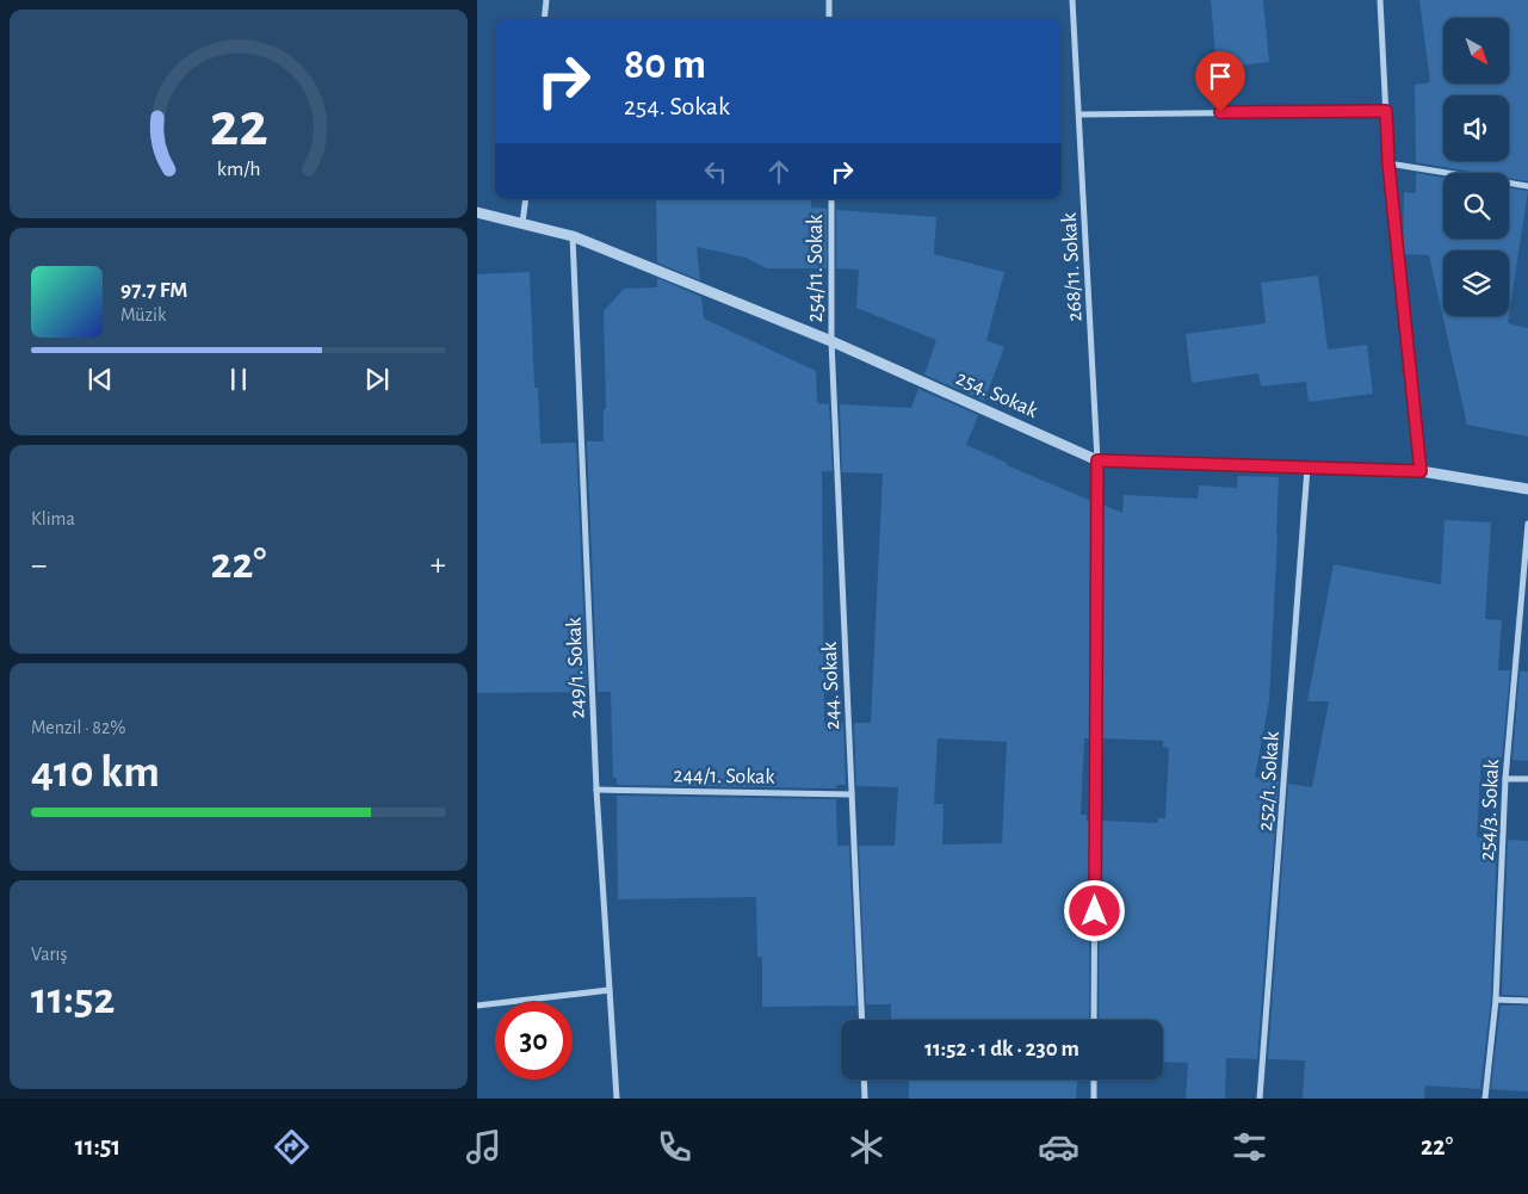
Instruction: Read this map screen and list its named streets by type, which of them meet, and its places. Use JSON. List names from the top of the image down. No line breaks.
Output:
{"streets":{"street":["268/11. Sokak","254/11. Sokak","254. Sokak","249/1. Sokak","244. Sokak","244/1. Sokak","252/1. Sokak","254/3. Sokak"]},"crossings":[["268/11. Sokak","254. Sokak"],["254/11. Sokak","254. Sokak"],["254/11. Sokak","244. Sokak"],["254. Sokak","249/1. Sokak"],["254. Sokak","244. Sokak"],["254. Sokak","252/1. Sokak"],["249/1. Sokak","244/1. Sokak"],["244. Sokak","244/1. Sokak"]],"north":"bottom right","page":{"turn":["80 m","254. Sokak"],"song":["97.7 FM","Müzik"],"tile":["Klima",["Menzil · 82%","410 km"],["Varış","11:52"]],"heat":["−","22°","+"],"limit":"30","trip":"11:52 · 1 dk · 230 m","tabs":["11:51","22°"],"gauge":["22","km/h"]}}
